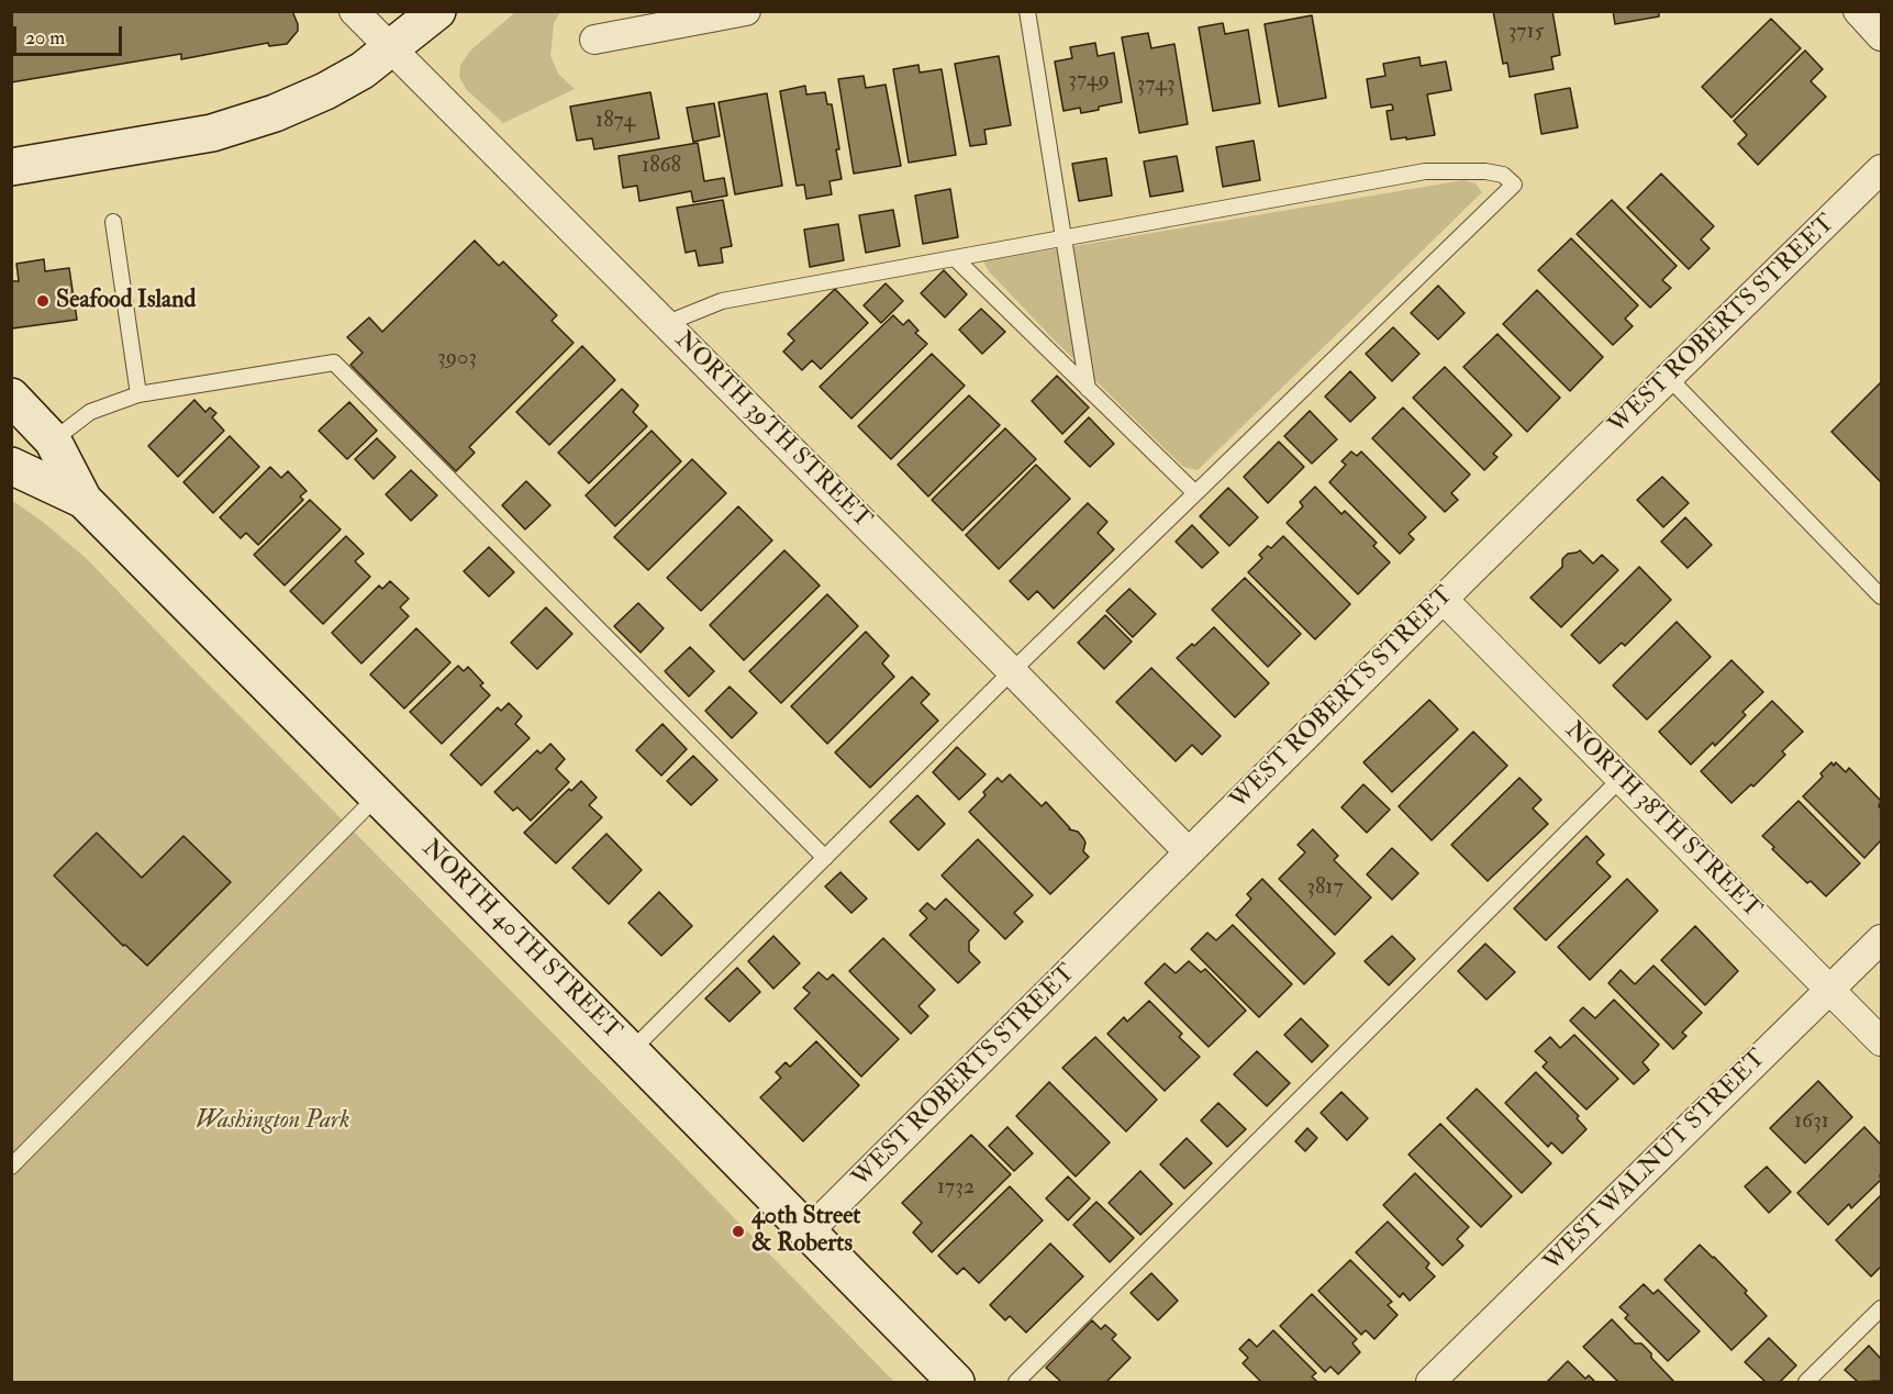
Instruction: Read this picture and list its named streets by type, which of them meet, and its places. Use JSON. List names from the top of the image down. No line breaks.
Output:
{"streets":{"street":["WEST ROBERTS STREET","NORTH 39TH STREET","NORTH 38TH STREET","NORTH 40TH STREET","WEST WALNUT STREET"]},"crossings":[["WEST ROBERTS STREET","NORTH 39TH STREET"],["WEST ROBERTS STREET","NORTH 38TH STREET"],["WEST ROBERTS STREET","NORTH 40TH STREET"],["NORTH 38TH STREET","WEST WALNUT STREET"]],"parks":["Washington Park"],"places":["Seafood Island","40th Street & Roberts"],"house_numbers":["3715","3749","3743","1874","1868","3903","3817","1631","1732"],"scale_bar":"20 m"}
